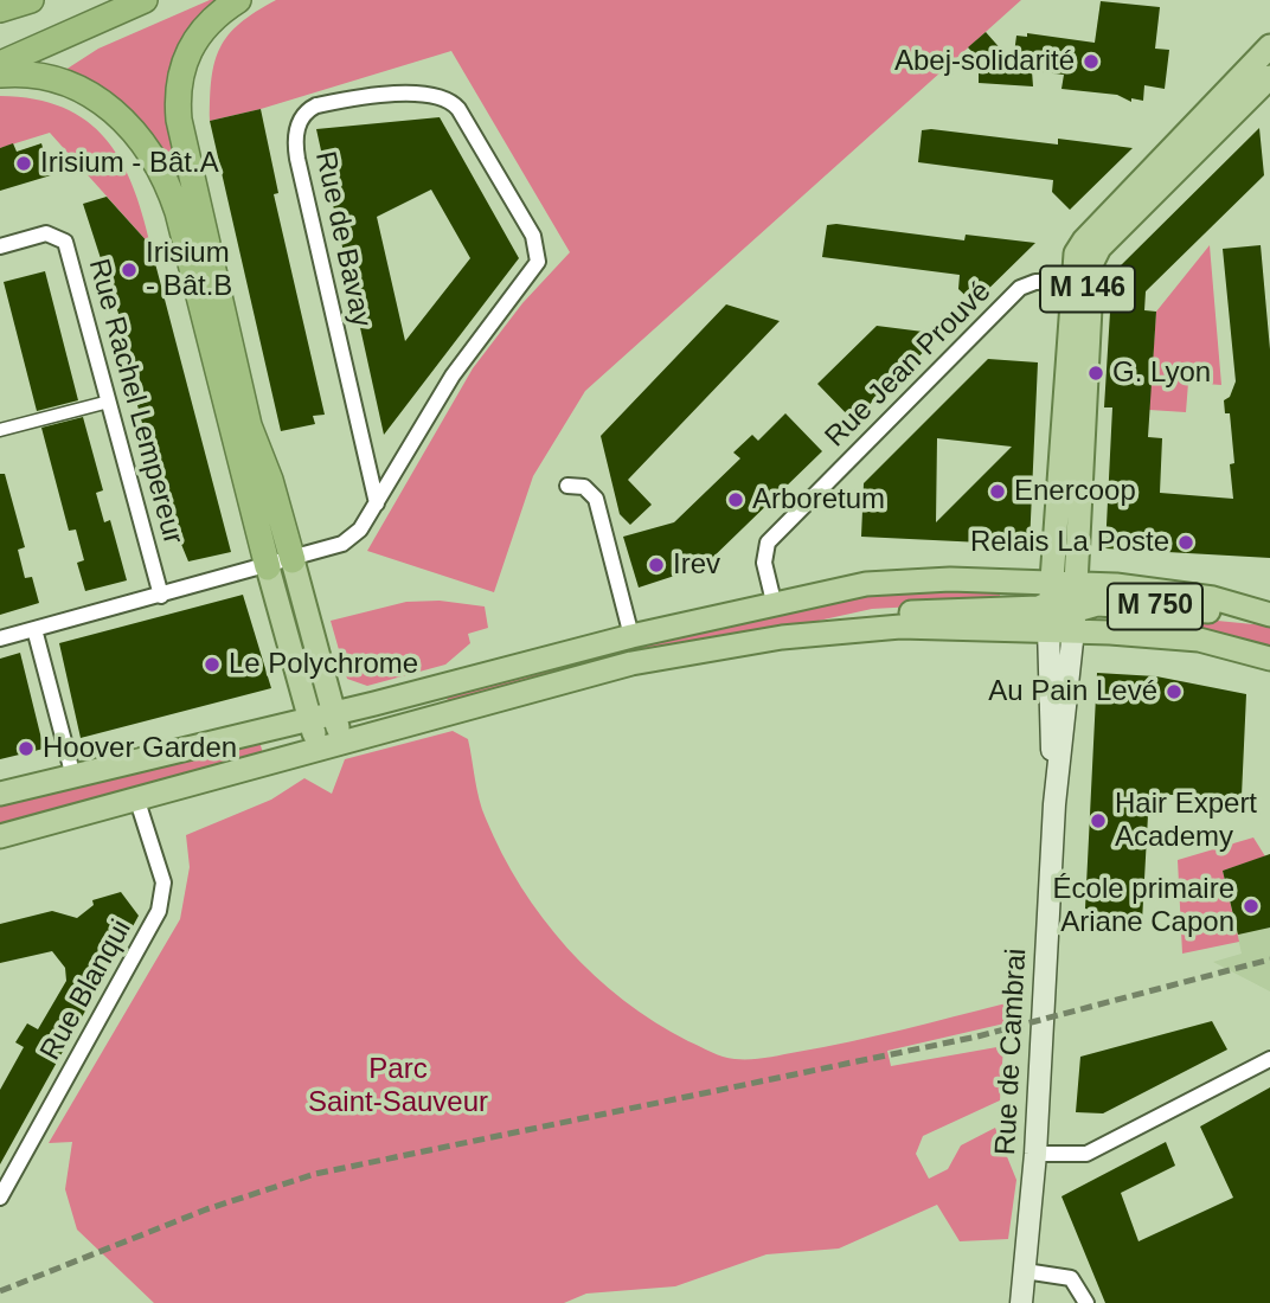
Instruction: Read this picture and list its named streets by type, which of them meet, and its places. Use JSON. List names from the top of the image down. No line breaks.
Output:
{"streets":{"main road":["M 146","M 750","Rue de Cambrai"],"street":["Rue de Bavay","Rue Jean Prouvé","Rue Rachel Lempereur","Rue Blanqui"]},"crossings":[["Rue de Bavay","Rue Rachel Lempereur"],["M 146","Rue Jean Prouvé"],["M 146","M 750"],["M 146","Rue de Cambrai"],["M 750","Rue de Cambrai"]],"parks":["Parc Saint-Sauveur"],"places":["Abej-solidarité","Irisium - Bât.A","Irisium - Bât.B","G. Lyon","Enercoop","Arboretum","Relais La Poste","Irev","Le Polychrome","Au Pain Levé","Hoover Garden","Hair Expert Academy","École primaire Ariane Capon"]}
